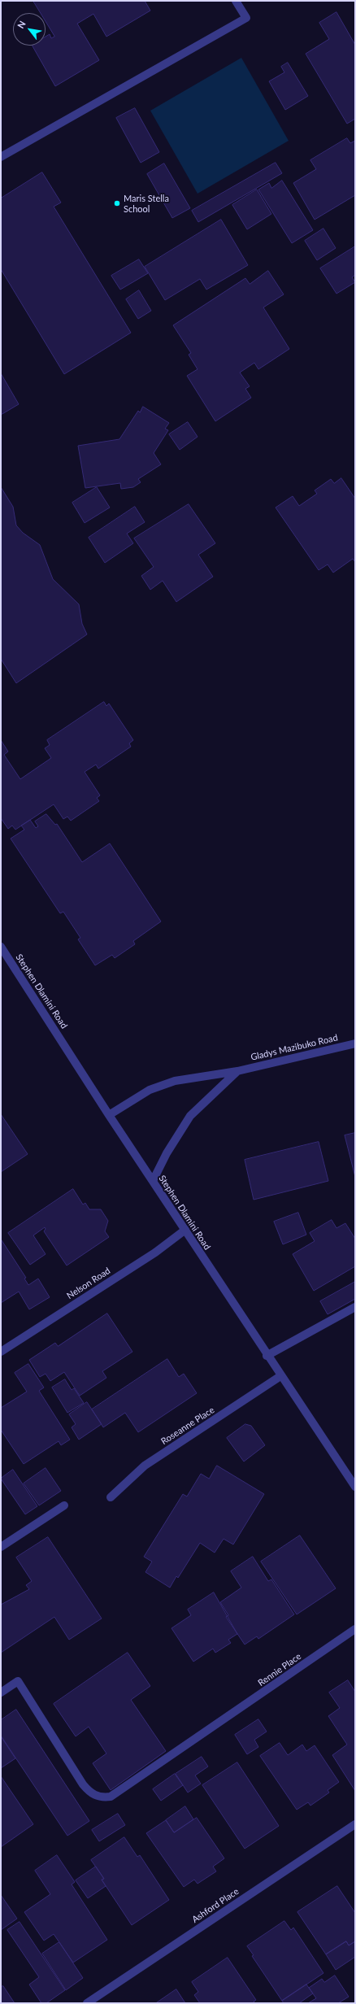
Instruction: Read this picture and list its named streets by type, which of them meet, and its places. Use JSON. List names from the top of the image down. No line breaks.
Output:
{"streets":{"street":["Stephen Dlamini Road","Gladys Mazibuko Road","Nelson Road","Roseanne Place","Rennie Place","Ashford Place"]},"crossings":[["Stephen Dlamini Road","Gladys Mazibuko Road"],["Stephen Dlamini Road","Nelson Road"],["Stephen Dlamini Road","Roseanne Place"]],"places":["Maris Stella School"],"north":"top left"}
